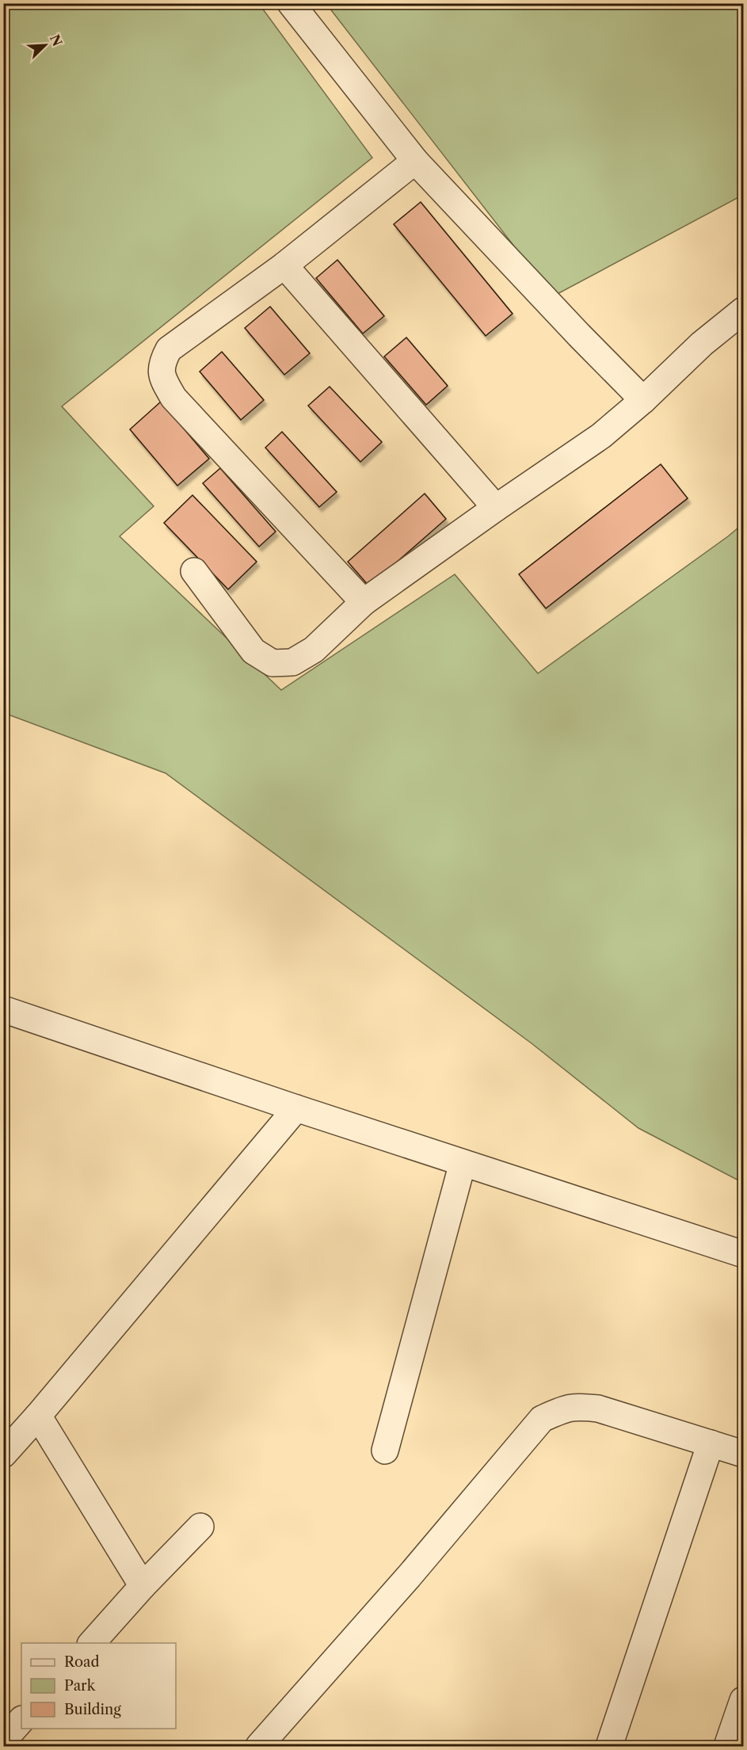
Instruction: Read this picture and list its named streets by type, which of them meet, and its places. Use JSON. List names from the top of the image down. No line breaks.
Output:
{"legend":["Road","Park","Building"],"north":"top right"}
